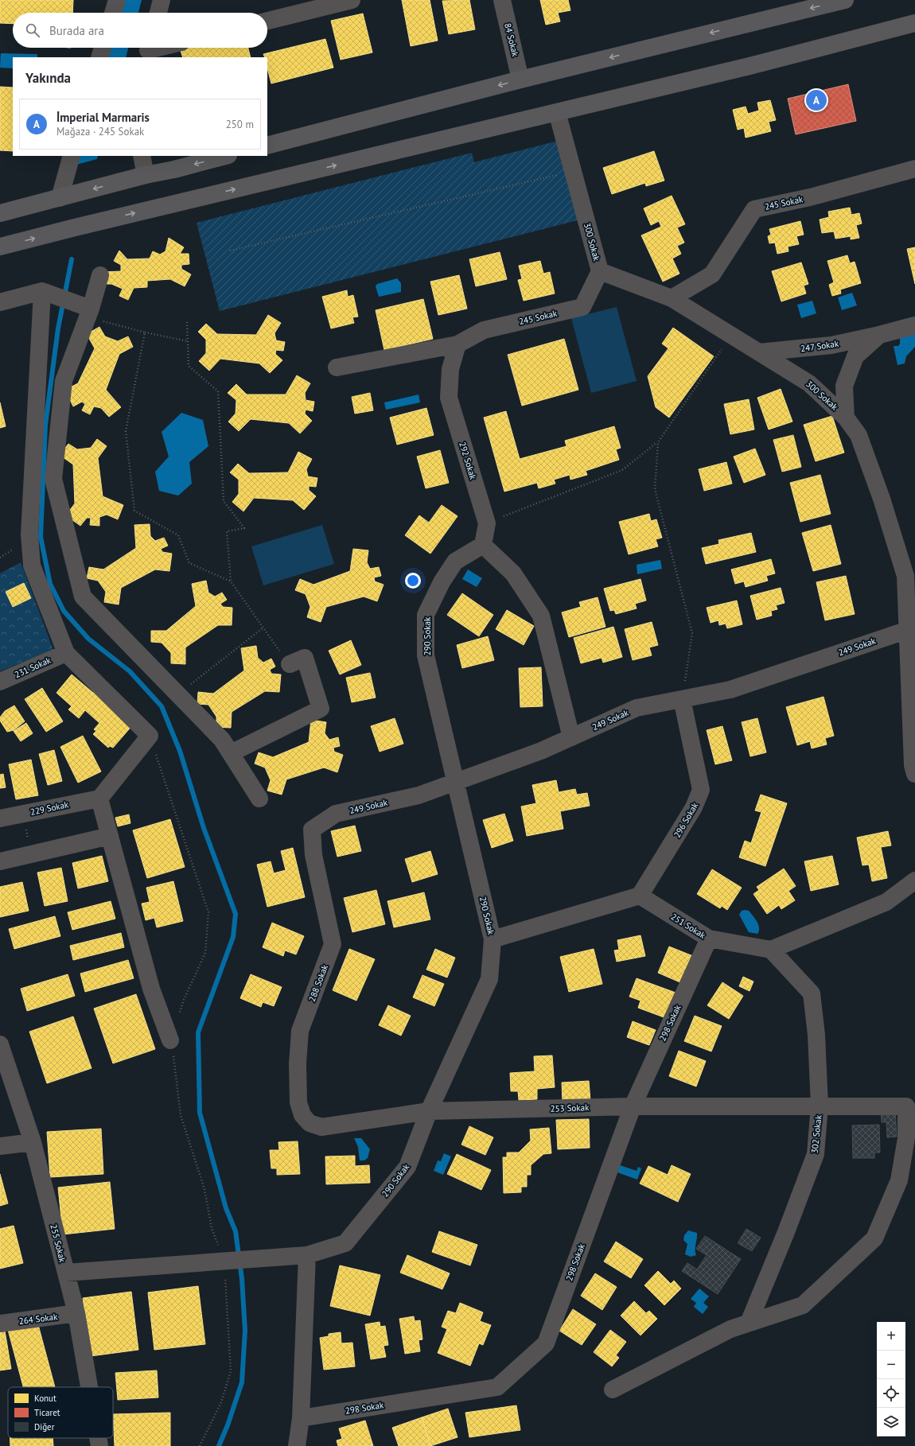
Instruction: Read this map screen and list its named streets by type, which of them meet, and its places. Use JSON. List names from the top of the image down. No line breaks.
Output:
{"streets":{"street":["84 Sokak","245 Sokak","300 Sokak","247 Sokak","292 Sokak","290 Sokak","249 Sokak","231 Sokak","229 Sokak","296 Sokak","251 Sokak","288 Sokak","298 Sokak","253 Sokak","302 Sokak","255 Sokak","264 Sokak"]},"crossings":[["245 Sokak","300 Sokak"],["245 Sokak","292 Sokak"],["300 Sokak","247 Sokak"],["300 Sokak","249 Sokak"],["292 Sokak","290 Sokak"],["290 Sokak","249 Sokak"],["290 Sokak","253 Sokak"],["290 Sokak","255 Sokak"],["249 Sokak","296 Sokak"],["249 Sokak","288 Sokak"],["296 Sokak","251 Sokak"],["251 Sokak","298 Sokak"],["251 Sokak","302 Sokak"],["288 Sokak","253 Sokak"],["298 Sokak","253 Sokak"],["253 Sokak","302 Sokak"],["255 Sokak","264 Sokak"]],"legend":["Konut","Ticaret","Diğer"],"page":{"search":"Burada ara","heading":"Yakında","pins":"A","list":[{"mark":"A","name":"İmperial Marmaris","note":"Mağaza · 245 Sokak","value":"250 m"}],"map_buttons":["+","−"]}}
